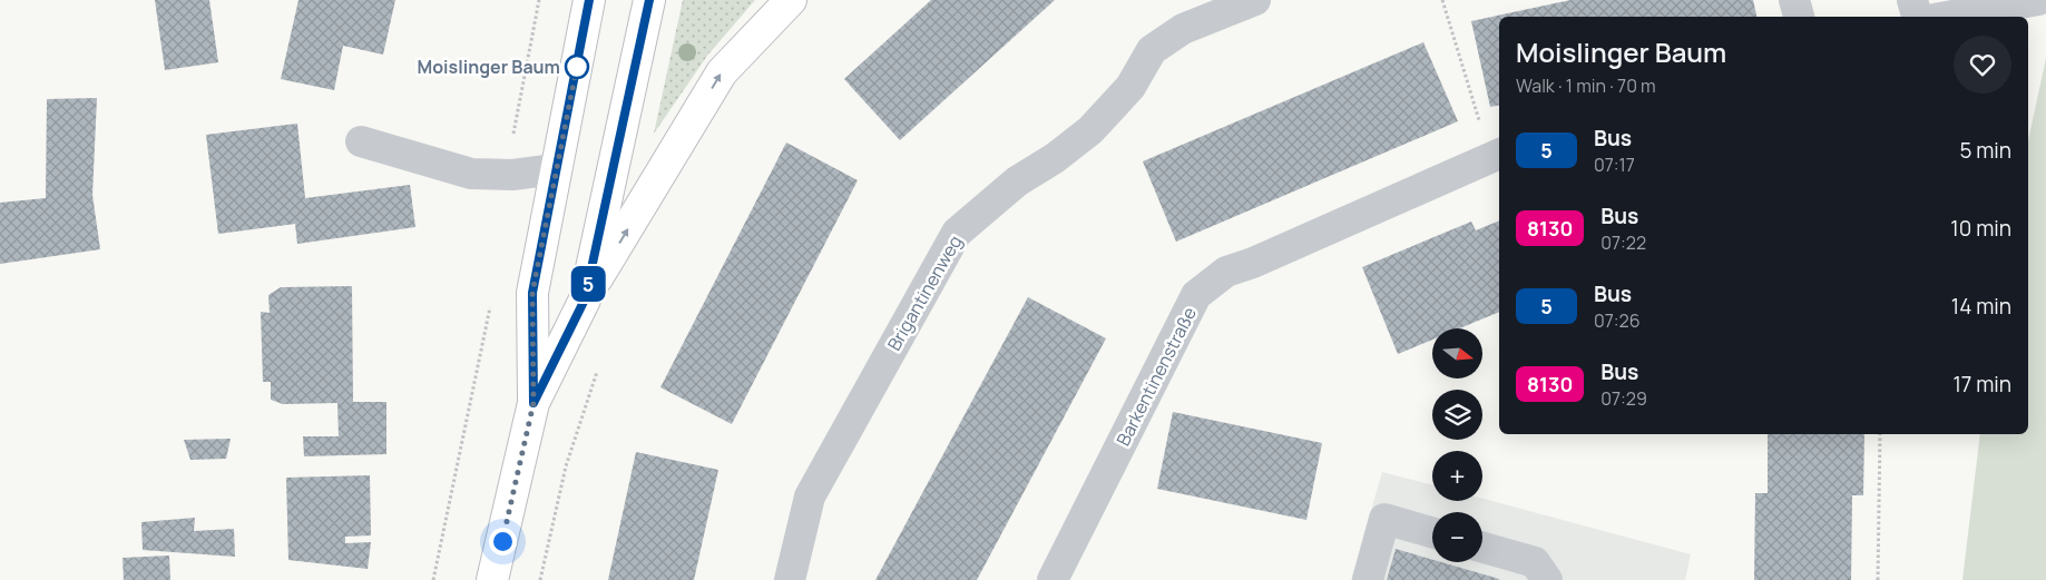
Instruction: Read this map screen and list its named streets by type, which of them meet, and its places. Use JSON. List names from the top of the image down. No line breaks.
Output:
{"streets":{"street":["Brigantinenweg","Barkentinenstraße"]},"places":["Moislinger Baum"],"lines":["bus line 5"],"north":"right","page":{"on_map":"5","heading":["Moislinger Baum","Walk · 1 min · 70 m"],"list":[{"mark":"5","name":"Bus","note":"07:17","value":"5 min"},{"mark":"8130","name":"Bus","note":"07:22","value":"10 min"},{"mark":"5","name":"Bus","note":"07:26","value":"14 min"},{"mark":"8130","name":"Bus","note":"07:29","value":"17 min"}],"map_buttons":["+","−"]}}
